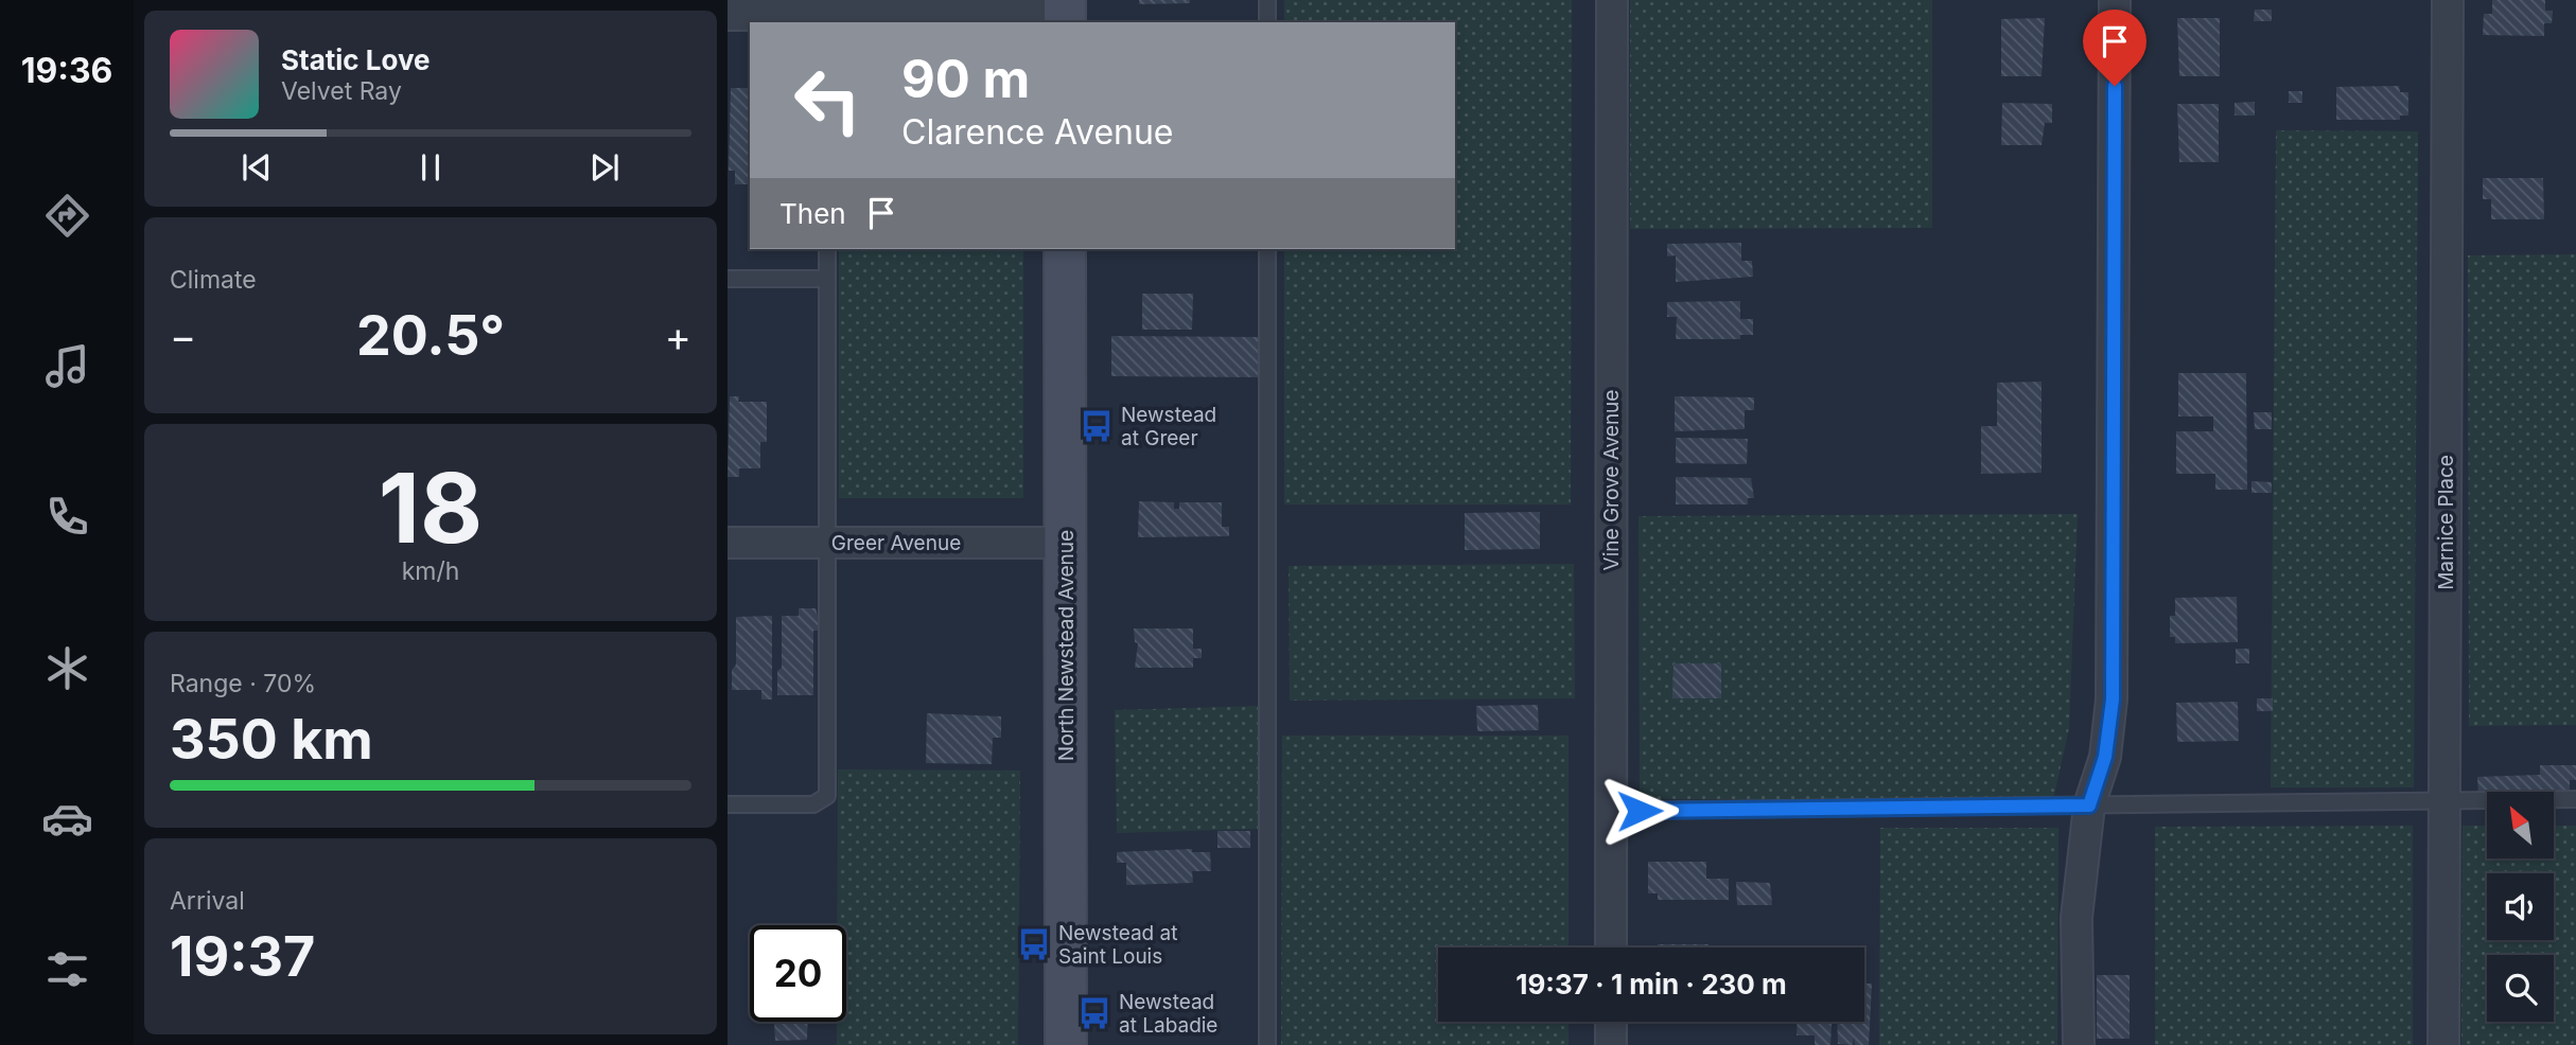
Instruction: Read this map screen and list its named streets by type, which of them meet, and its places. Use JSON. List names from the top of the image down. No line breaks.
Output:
{"streets":{"street":["Vine Grove Avenue","Marnice Place","Greer Avenue","North Newstead Avenue"]},"crossings":[["Greer Avenue","North Newstead Avenue"]],"places":{"bus stop":["Newstead at Greer","Newstead at Saint Louis","Newstead at Labadie"]},"north":"top left","page":{"tabs":"19:36","turn":["90 m","Clarence Avenue"],"song":["Static Love","Velvet Ray"],"then":"Then","tile":["Climate",["18","km/h"],["Range · 70%","350 km"],["Arrival","19:37"]],"heat":["−","20.5°","+"],"limit":"20","trip":"19:37 · 1 min · 230 m"}}
